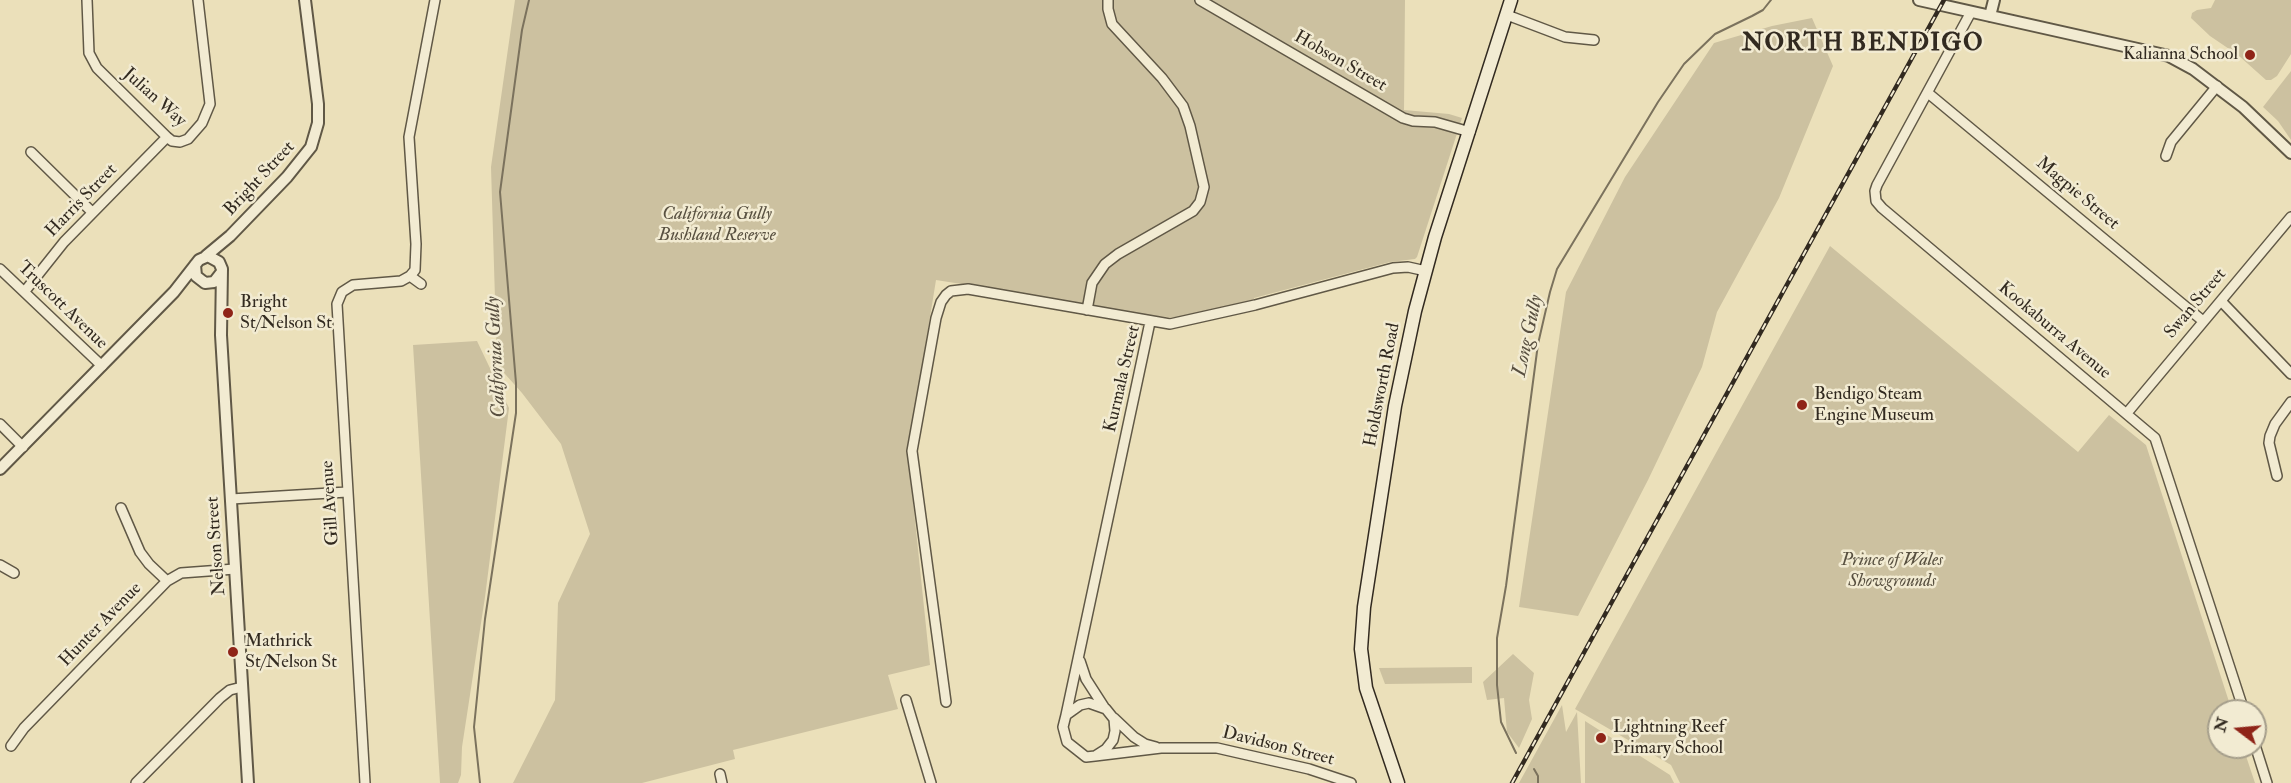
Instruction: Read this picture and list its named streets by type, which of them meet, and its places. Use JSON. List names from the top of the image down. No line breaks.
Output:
{"streets":{"main road":["Holdsworth Road"],"street":["Hobson Street","Julian Way","Bright Street","Magpie Street","Harris Street","Swan Street","Truscott Avenue","Kookaburra Avenue","Kurmala Street","Gill Avenue","Nelson Street","Hunter Avenue","Davidson Street"]},"crossings":[["Hobson Street","Holdsworth Road"],["Julian Way","Harris Street"],["Bright Street","Nelson Street"],["Magpie Street","Swan Street"],["Magpie Street","Kookaburra Avenue"],["Harris Street","Truscott Avenue"],["Swan Street","Kookaburra Avenue"],["Kurmala Street","Holdsworth Road"],["Kurmala Street","Davidson Street"],["Nelson Street","Hunter Avenue"]],"districts":["NORTH BENDIGO"],"water":["Long Gully","California Gully"],"parks":["California Gully Bushland Reserve","Prince of Wales Showgrounds"],"places":["Kalianna School","Bright St/Nelson St","Bendigo Steam Engine Museum","Mathrick St/Nelson St","Lightning Reef Primary School"],"north":"left"}
